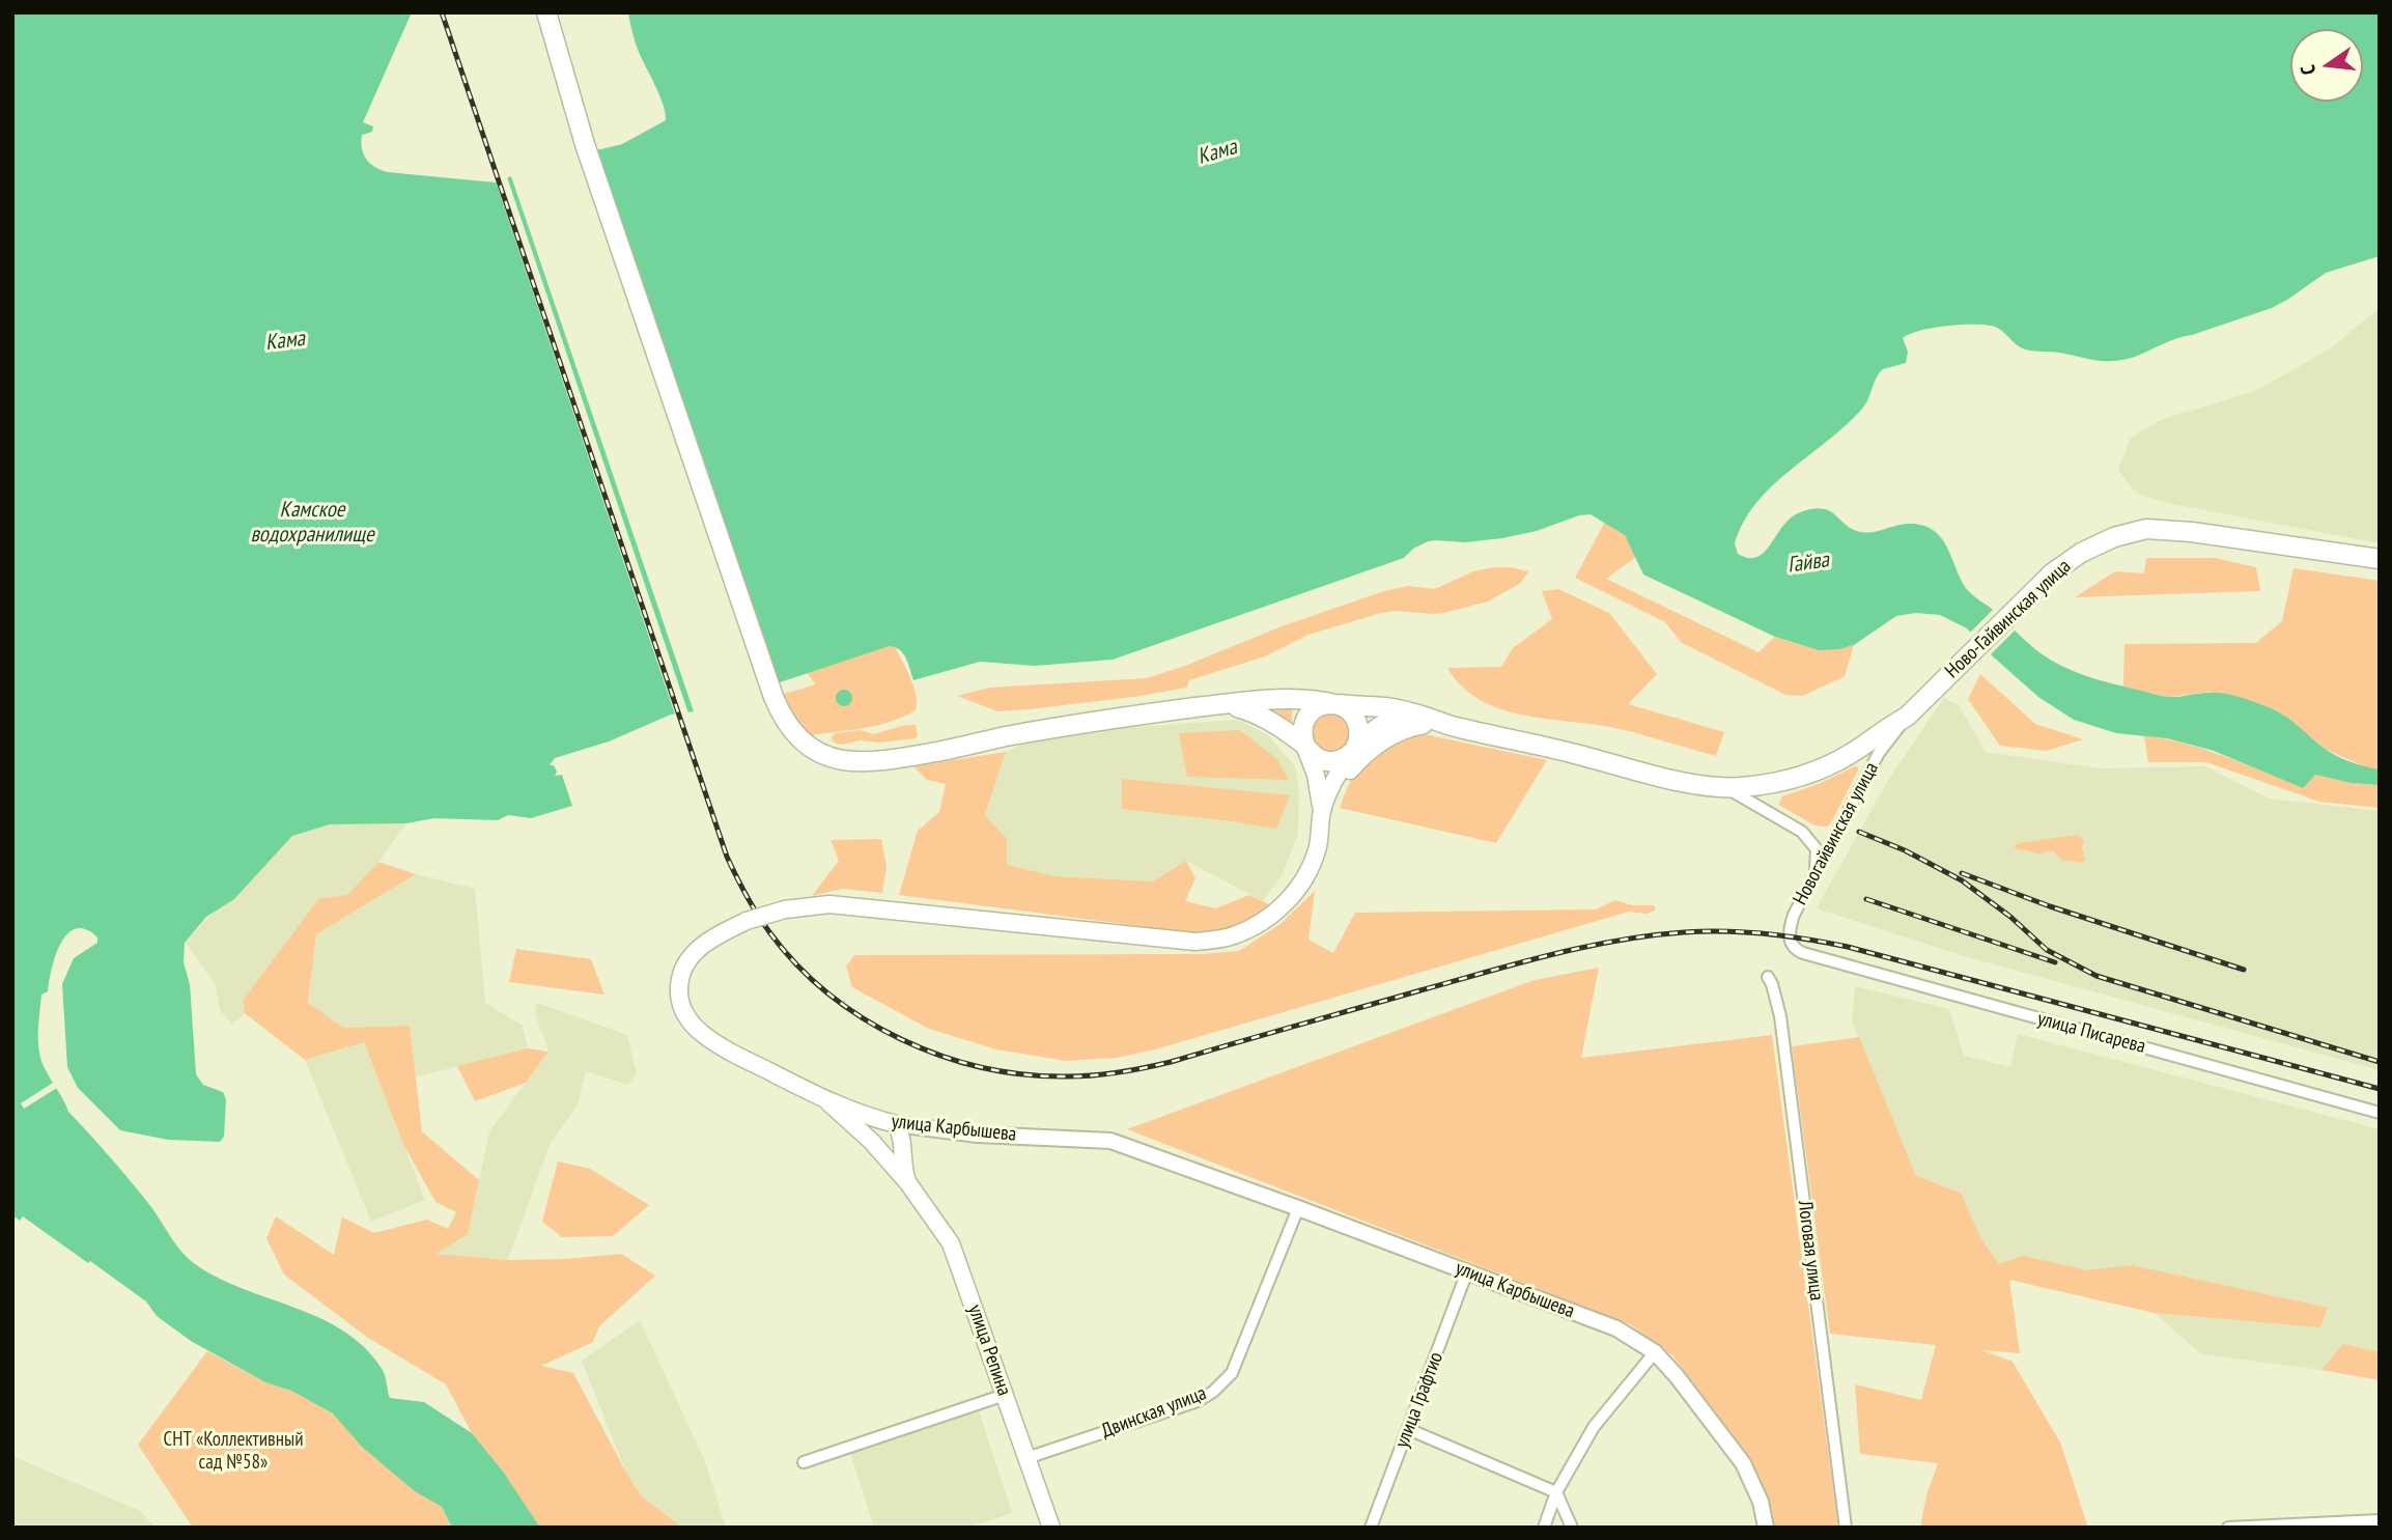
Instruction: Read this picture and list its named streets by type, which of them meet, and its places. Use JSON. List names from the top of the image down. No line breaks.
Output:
{"streets":{"main road":["Ново-Гайвинская улица","улица Карбышева","улица Репина"],"street":["Новогайвинская улица","улица Писарева","Логовая улица","улица Графтио","Двинская улица"]},"crossings":[["Ново-Гайвинская улица","Новогайвинская улица"],["Новогайвинская улица","улица Писарева"],["улица Карбышева","улица Репина"],["улица Карбышева","улица Графтио"],["улица Карбышева","Двинская улица"],["улица Репина","Двинская улица"]],"water":["Кама","Камское водохранилище","Гайва"],"parks":["СНТ «Коллективный сад №58»"],"north":"left"}
